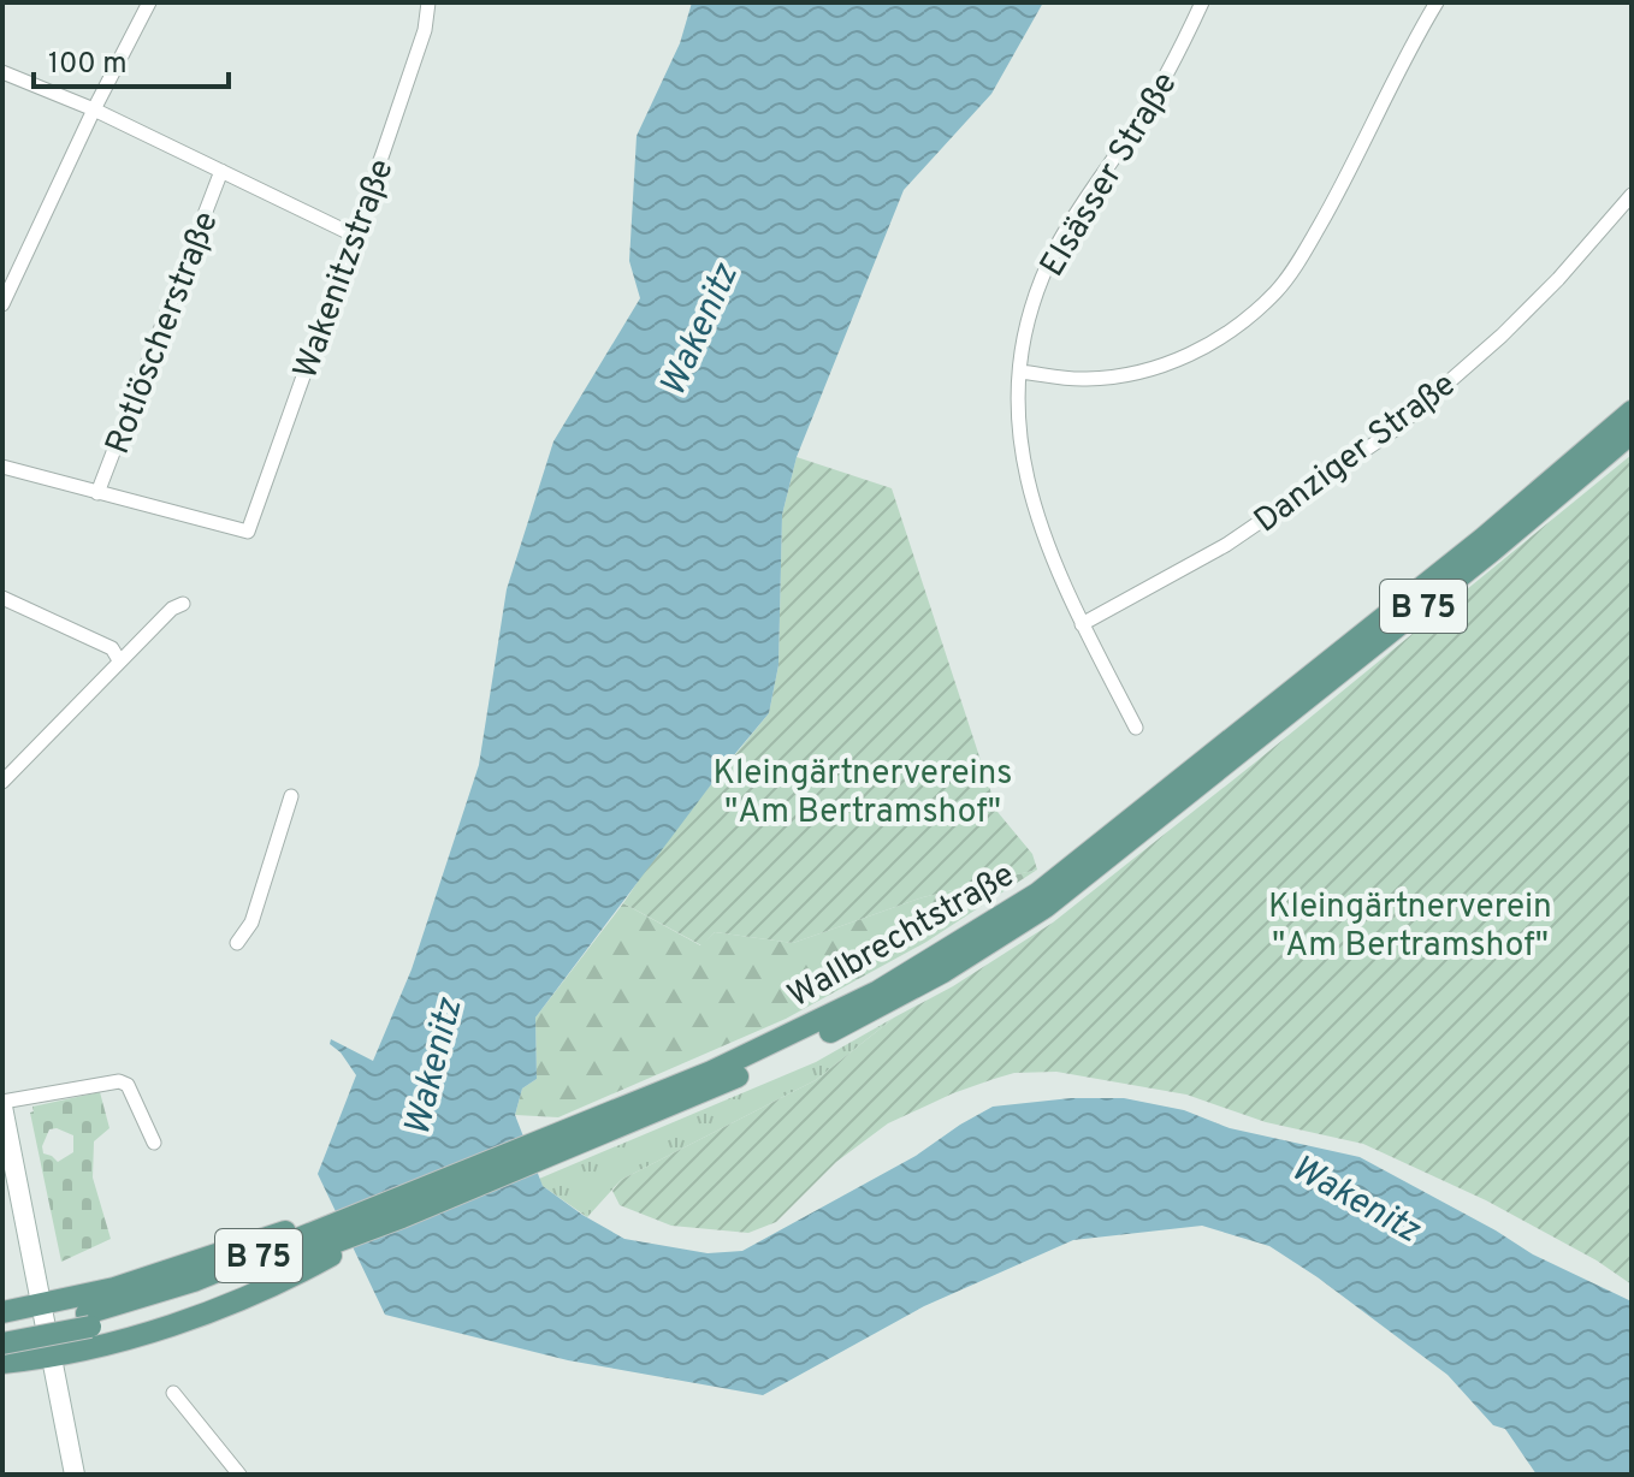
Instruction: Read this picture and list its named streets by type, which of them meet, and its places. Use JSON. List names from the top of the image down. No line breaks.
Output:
{"streets":{"main road":["B 75","Wallbrechtstraße"],"street":["Elsässer Straße","Wakenitzstraße","Rotlöscherstraße","Danziger Straße"]},"crossings":[["Elsässer Straße","Danziger Straße"],["Wakenitzstraße","Rotlöscherstraße"],["B 75","Wallbrechtstraße"]],"water":["Wakenitz"],"parks":["Kleingärtnervereins \"Am Bertramshof\"","Kleingärtnerverein \"Am Bertramshof\""],"scale_bar":"100 m"}
